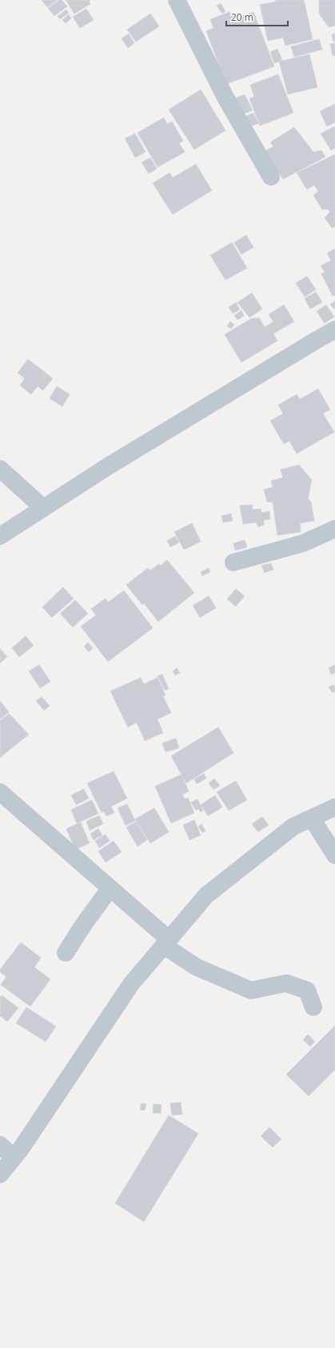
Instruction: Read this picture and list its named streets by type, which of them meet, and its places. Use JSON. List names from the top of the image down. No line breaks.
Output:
{"scale_bar":"20 m"}
